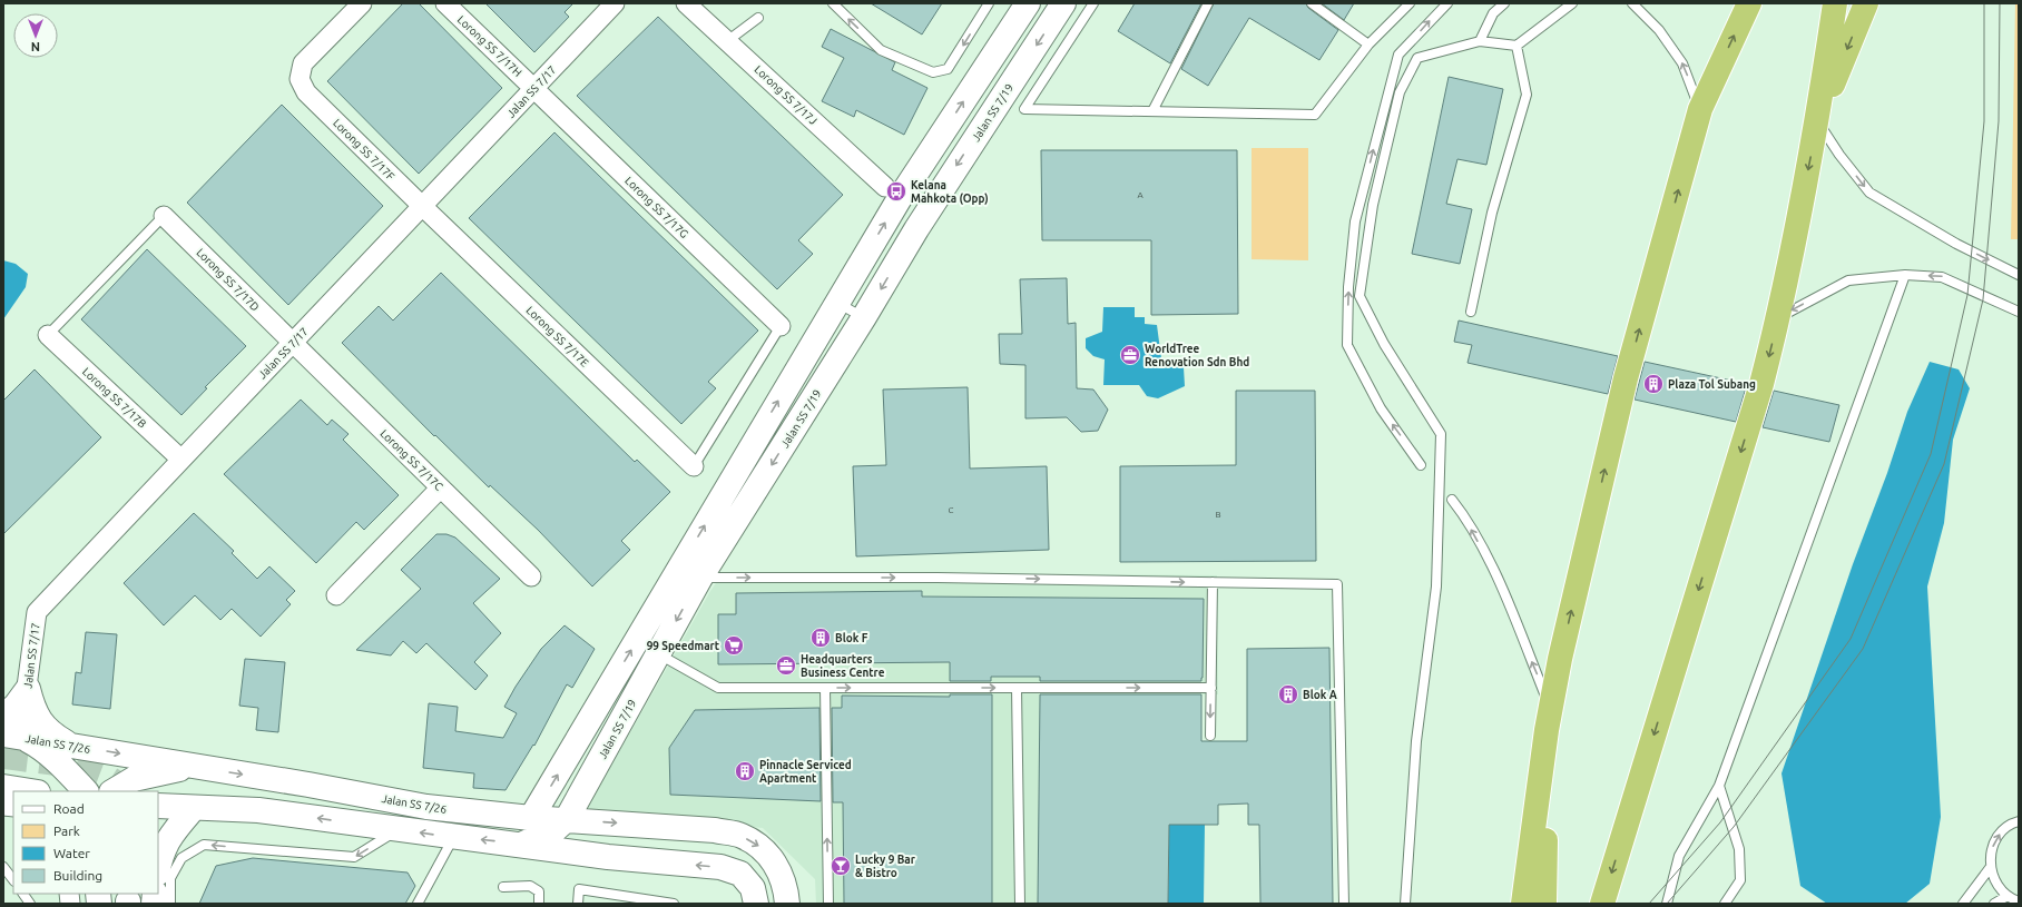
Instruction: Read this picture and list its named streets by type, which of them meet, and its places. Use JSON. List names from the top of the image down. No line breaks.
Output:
{"streets":{"street":["Lorong SS 7/17H","Jalan SS 7/17","Lorong SS 7/17J","Jalan SS 7/19","Lorong SS 7/17F","Lorong SS 7/17G","Lorong SS 7/17D","Lorong SS 7/17E","Lorong SS 7/17B","Lorong SS 7/17C","Jalan SS 7/26"]},"crossings":[["Lorong SS 7/17H","Jalan SS 7/17"],["Lorong SS 7/17H","Lorong SS 7/17G"],["Jalan SS 7/17","Lorong SS 7/17F"],["Jalan SS 7/17","Lorong SS 7/17G"],["Jalan SS 7/17","Lorong SS 7/17D"],["Jalan SS 7/17","Lorong SS 7/17E"],["Jalan SS 7/17","Lorong SS 7/17B"],["Jalan SS 7/17","Lorong SS 7/17C"],["Jalan SS 7/17","Jalan SS 7/26"],["Jalan SS 7/19","Jalan SS 7/26"],["Lorong SS 7/17F","Lorong SS 7/17E"],["Lorong SS 7/17D","Lorong SS 7/17C"]],"places":{"bus stop":["Kelana Mahkota (Opp)"],"office":["WorldTree Renovation Sdn Bhd","Headquarters Business Centre"],"building":["Plaza Tol Subang","Blok F","Blok A","Pinnacle Serviced Apartment"],"supermarket":["99 Speedmart"],"bar":["Lucky 9 Bar & Bistro"]},"house_numbers":["A","C","B"],"legend":["Road","Park","Water","Building"],"north":"bottom"}
